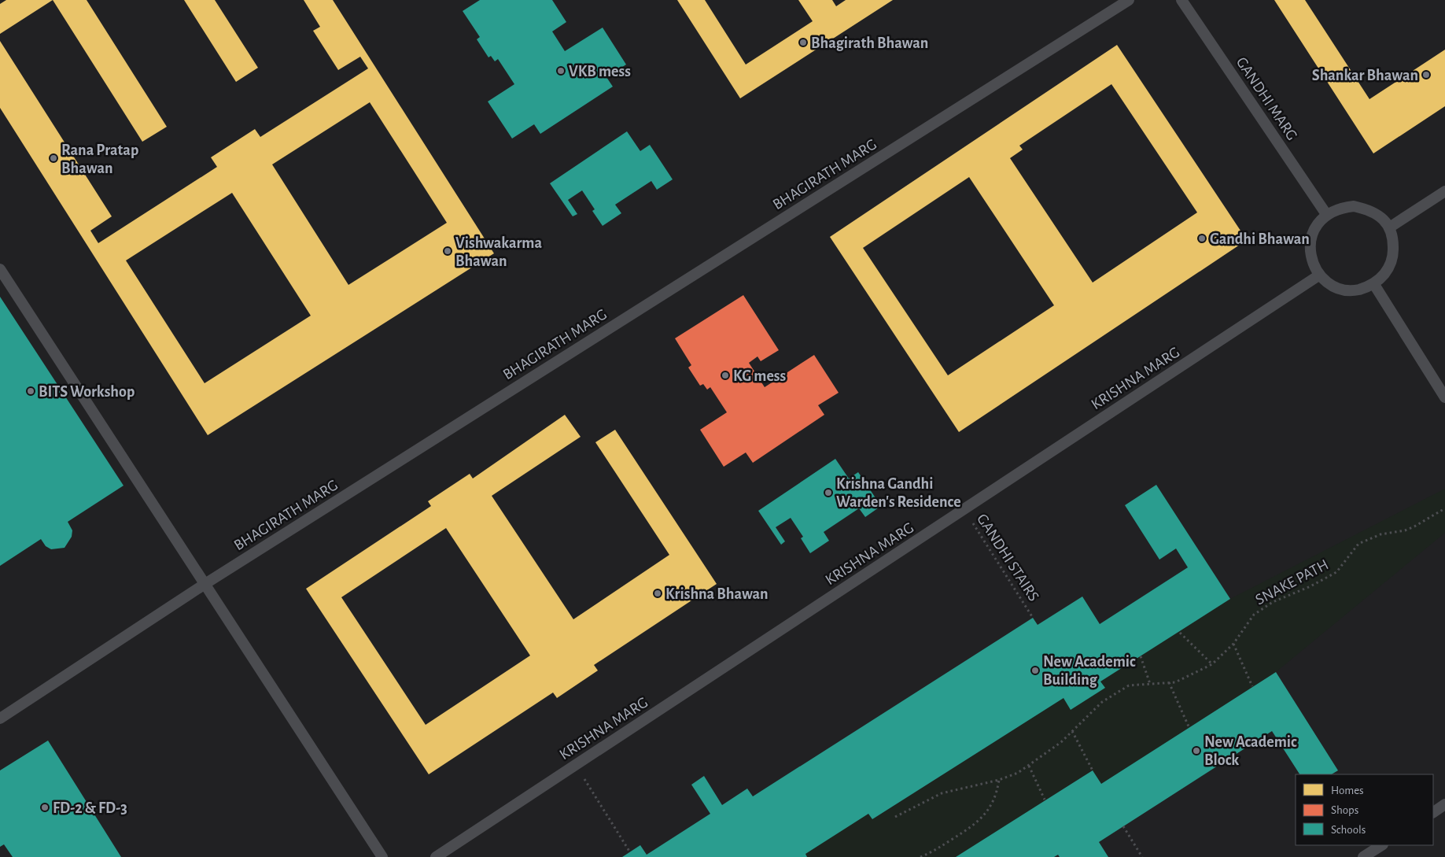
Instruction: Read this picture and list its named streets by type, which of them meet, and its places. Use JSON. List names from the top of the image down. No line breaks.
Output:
{"streets":{"lane":["GANDHI MARG","BHAGIRATH MARG","KRISHNA MARG"],"path":["GANDHI STAIRS","SNAKE PATH"]},"crossings":[["GANDHI MARG","KRISHNA MARG"],["KRISHNA MARG","GANDHI STAIRS"]],"places":["Bhagirath Bhawan","VKB mess","Shankar Bhawan","Rana Pratap Bhawan","Gandhi Bhawan","Vishwakarma Bhawan","KG mess","BITS Workshop","Krishna Gandhi Warden's Residence","Krishna Bhawan","New Academic Building","New Academic Block","FD-2 & FD-3"],"legend":["Homes","Shops","Schools"]}
